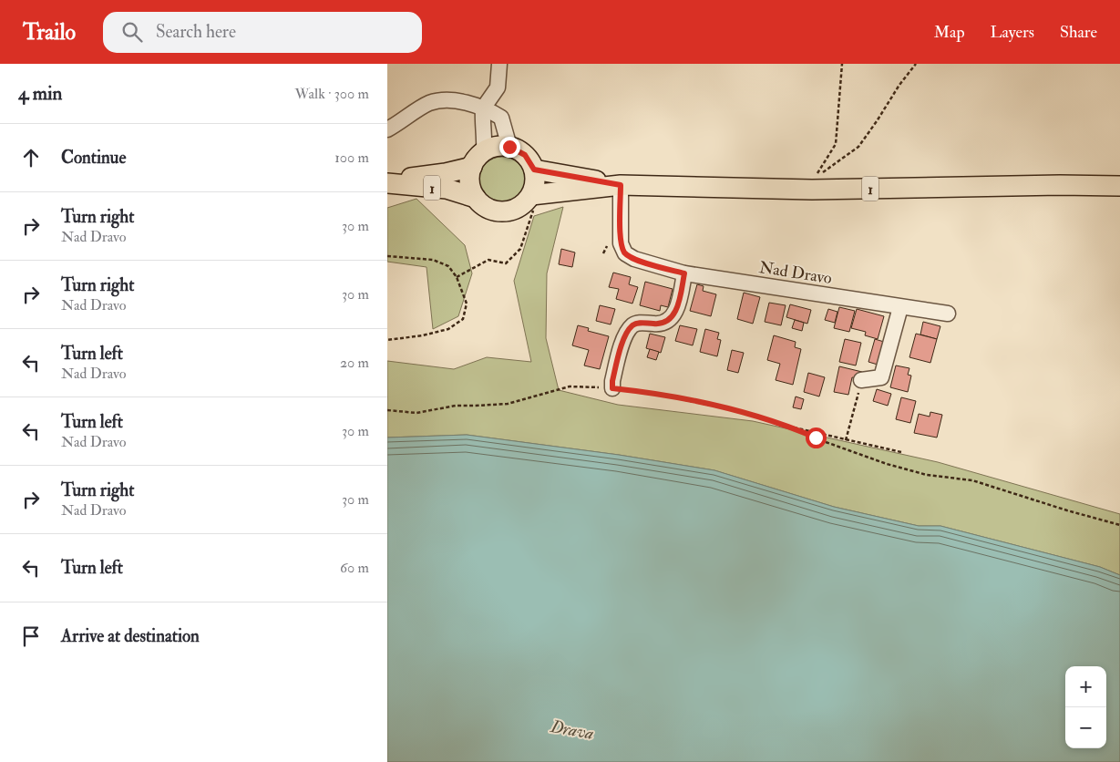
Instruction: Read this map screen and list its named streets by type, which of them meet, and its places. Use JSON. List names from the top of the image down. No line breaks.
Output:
{"streets":{"main road":["1"],"street":["Nad Dravo"]},"crossings":[["1","Nad Dravo"]],"water":["Drava"],"page":{"header":"Trailo","search":"Search here","nav":["Map","Layers","Share"],"heading":["4 min","Walk · 300 m"],"list":[["Continue","100 m"],["Turn right","Nad Dravo","30 m"],["Turn right","Nad Dravo","30 m"],["Turn left","Nad Dravo","20 m"],["Turn left","Nad Dravo","30 m"],["Turn right","Nad Dravo","30 m"],["Turn left","60 m"],"Arrive at destination"],"map_buttons":["+","−"]}}
